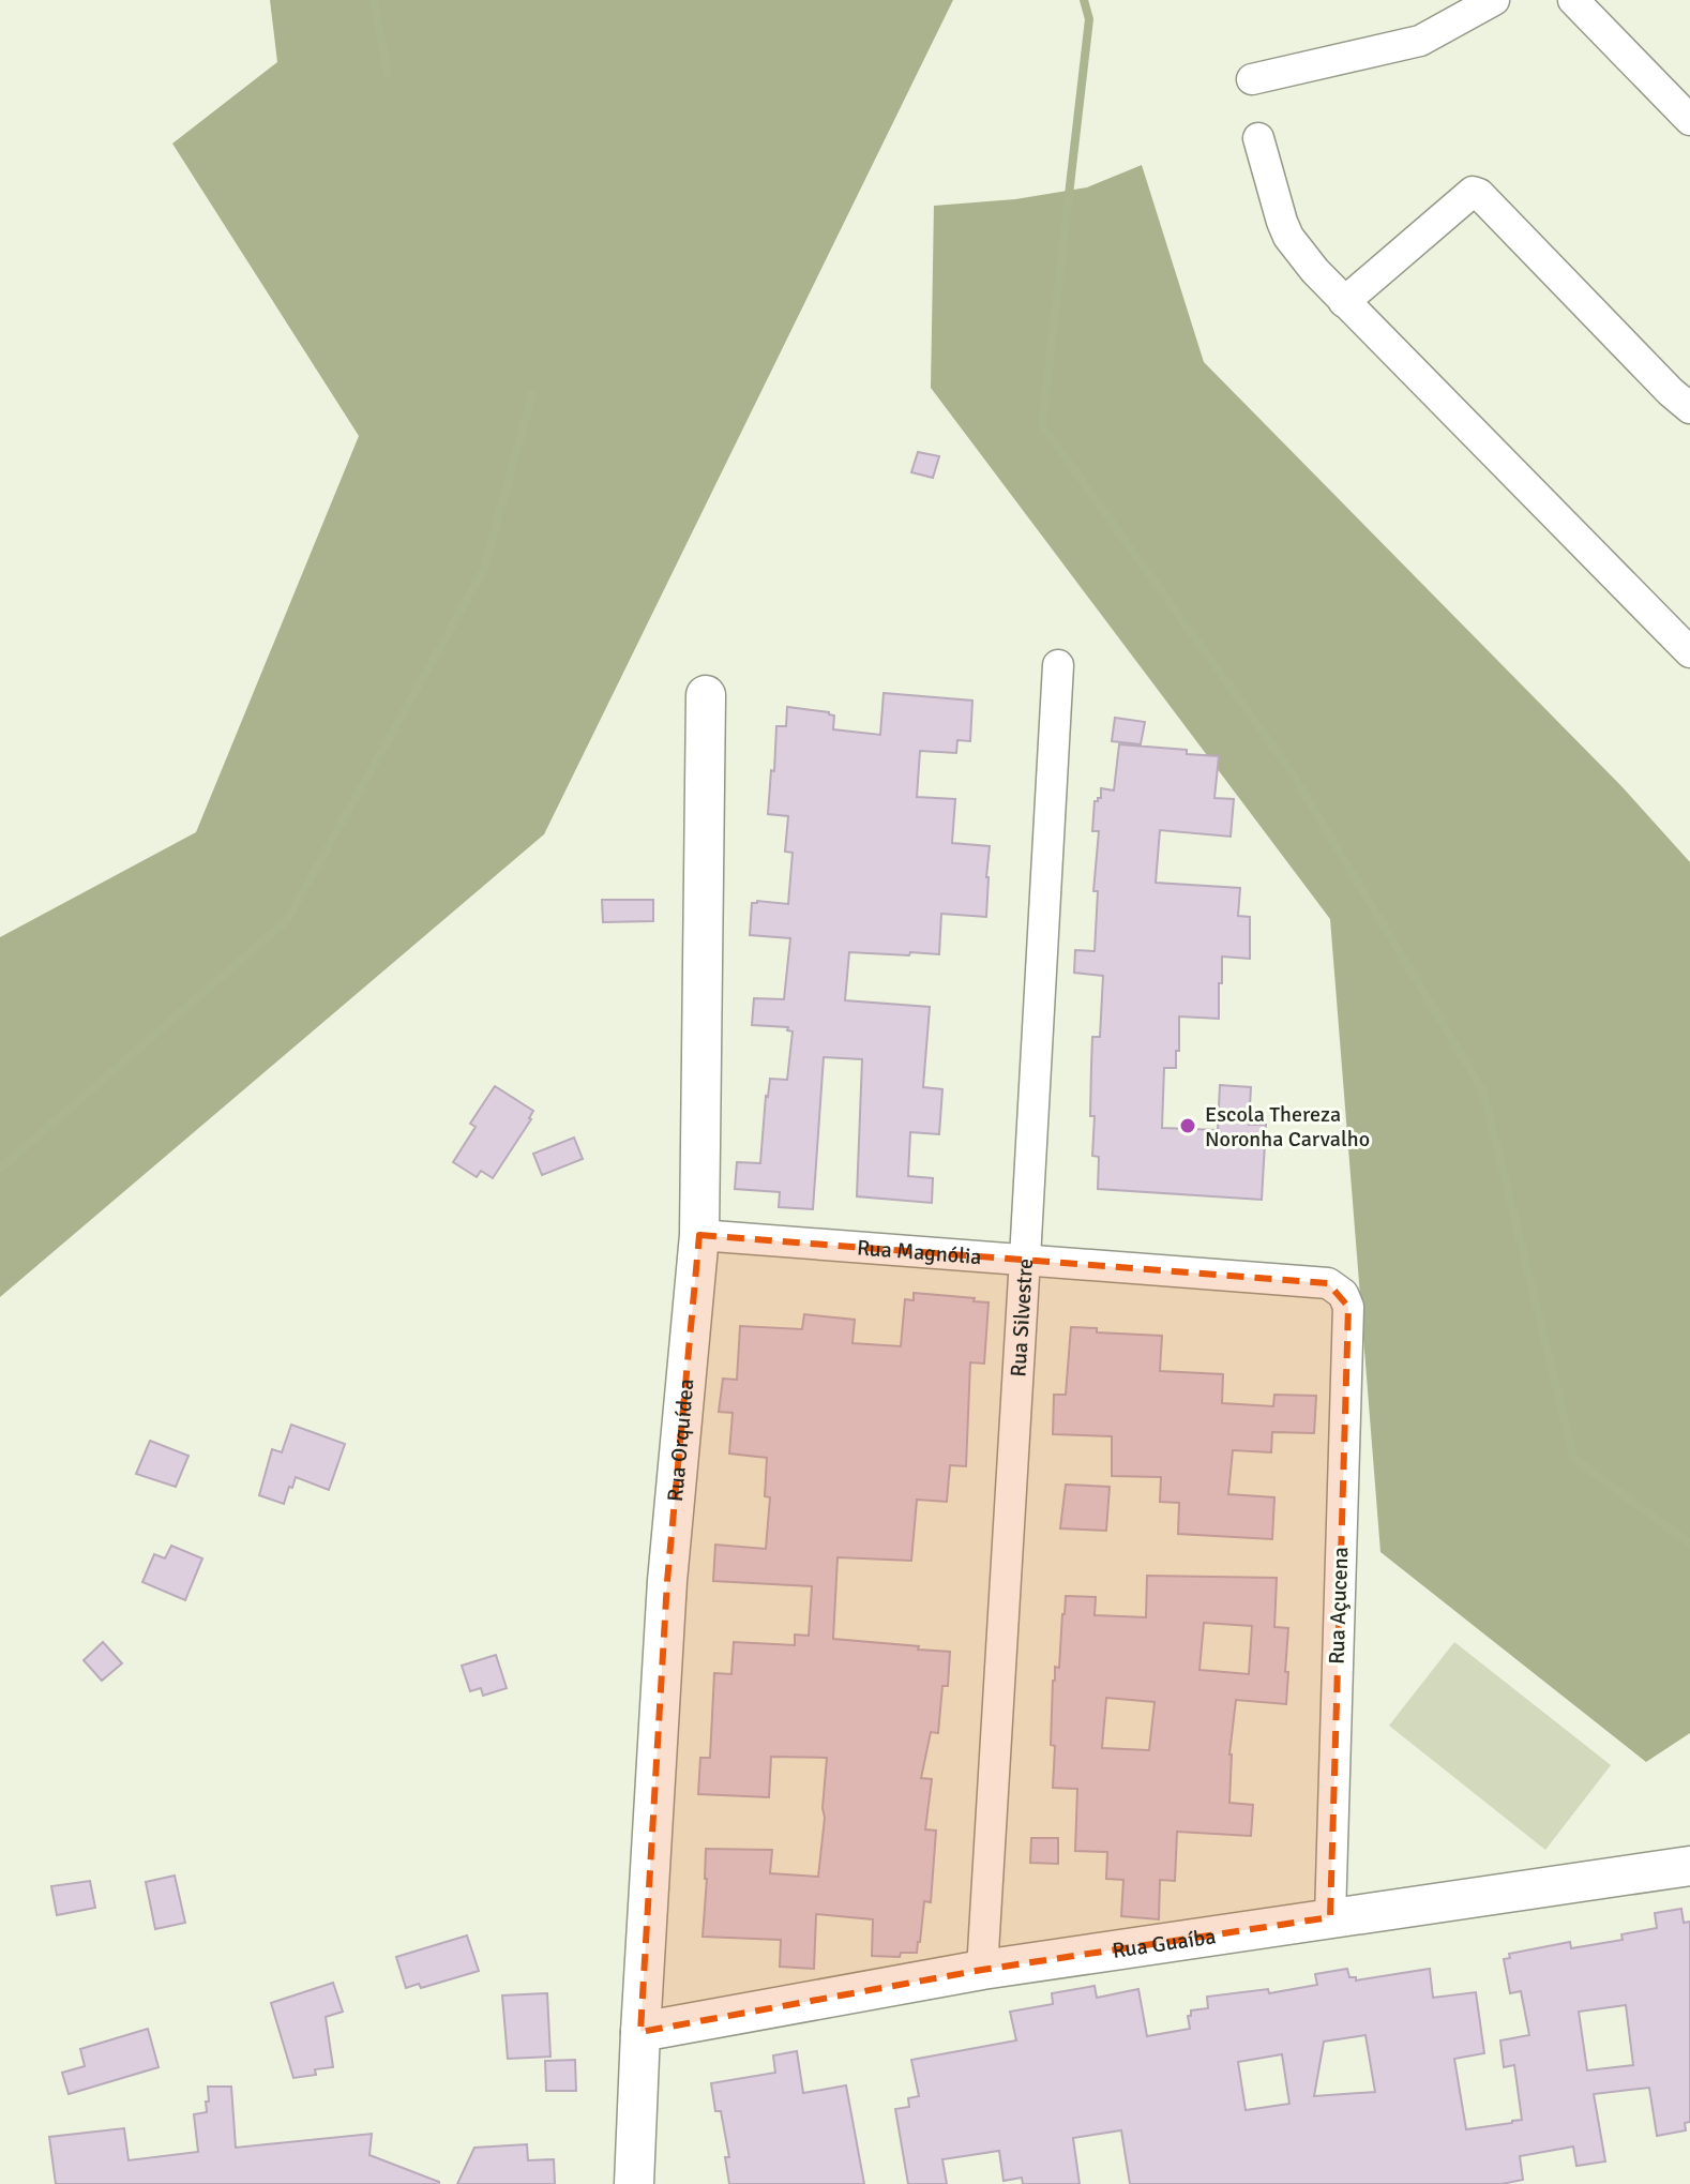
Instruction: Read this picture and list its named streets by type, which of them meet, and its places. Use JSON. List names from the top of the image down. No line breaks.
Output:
{"streets":{"street":["Rua Magnólia","Rua Silvestre","Rua Orquídea","Rua Açucena","Rua Guaíba"]},"crossings":[["Rua Magnólia","Rua Silvestre"],["Rua Magnólia","Rua Orquídea"],["Rua Magnólia","Rua Açucena"],["Rua Silvestre","Rua Guaíba"],["Rua Orquídea","Rua Guaíba"],["Rua Açucena","Rua Guaíba"]],"places":["Escola Thereza Noronha Carvalho"]}
